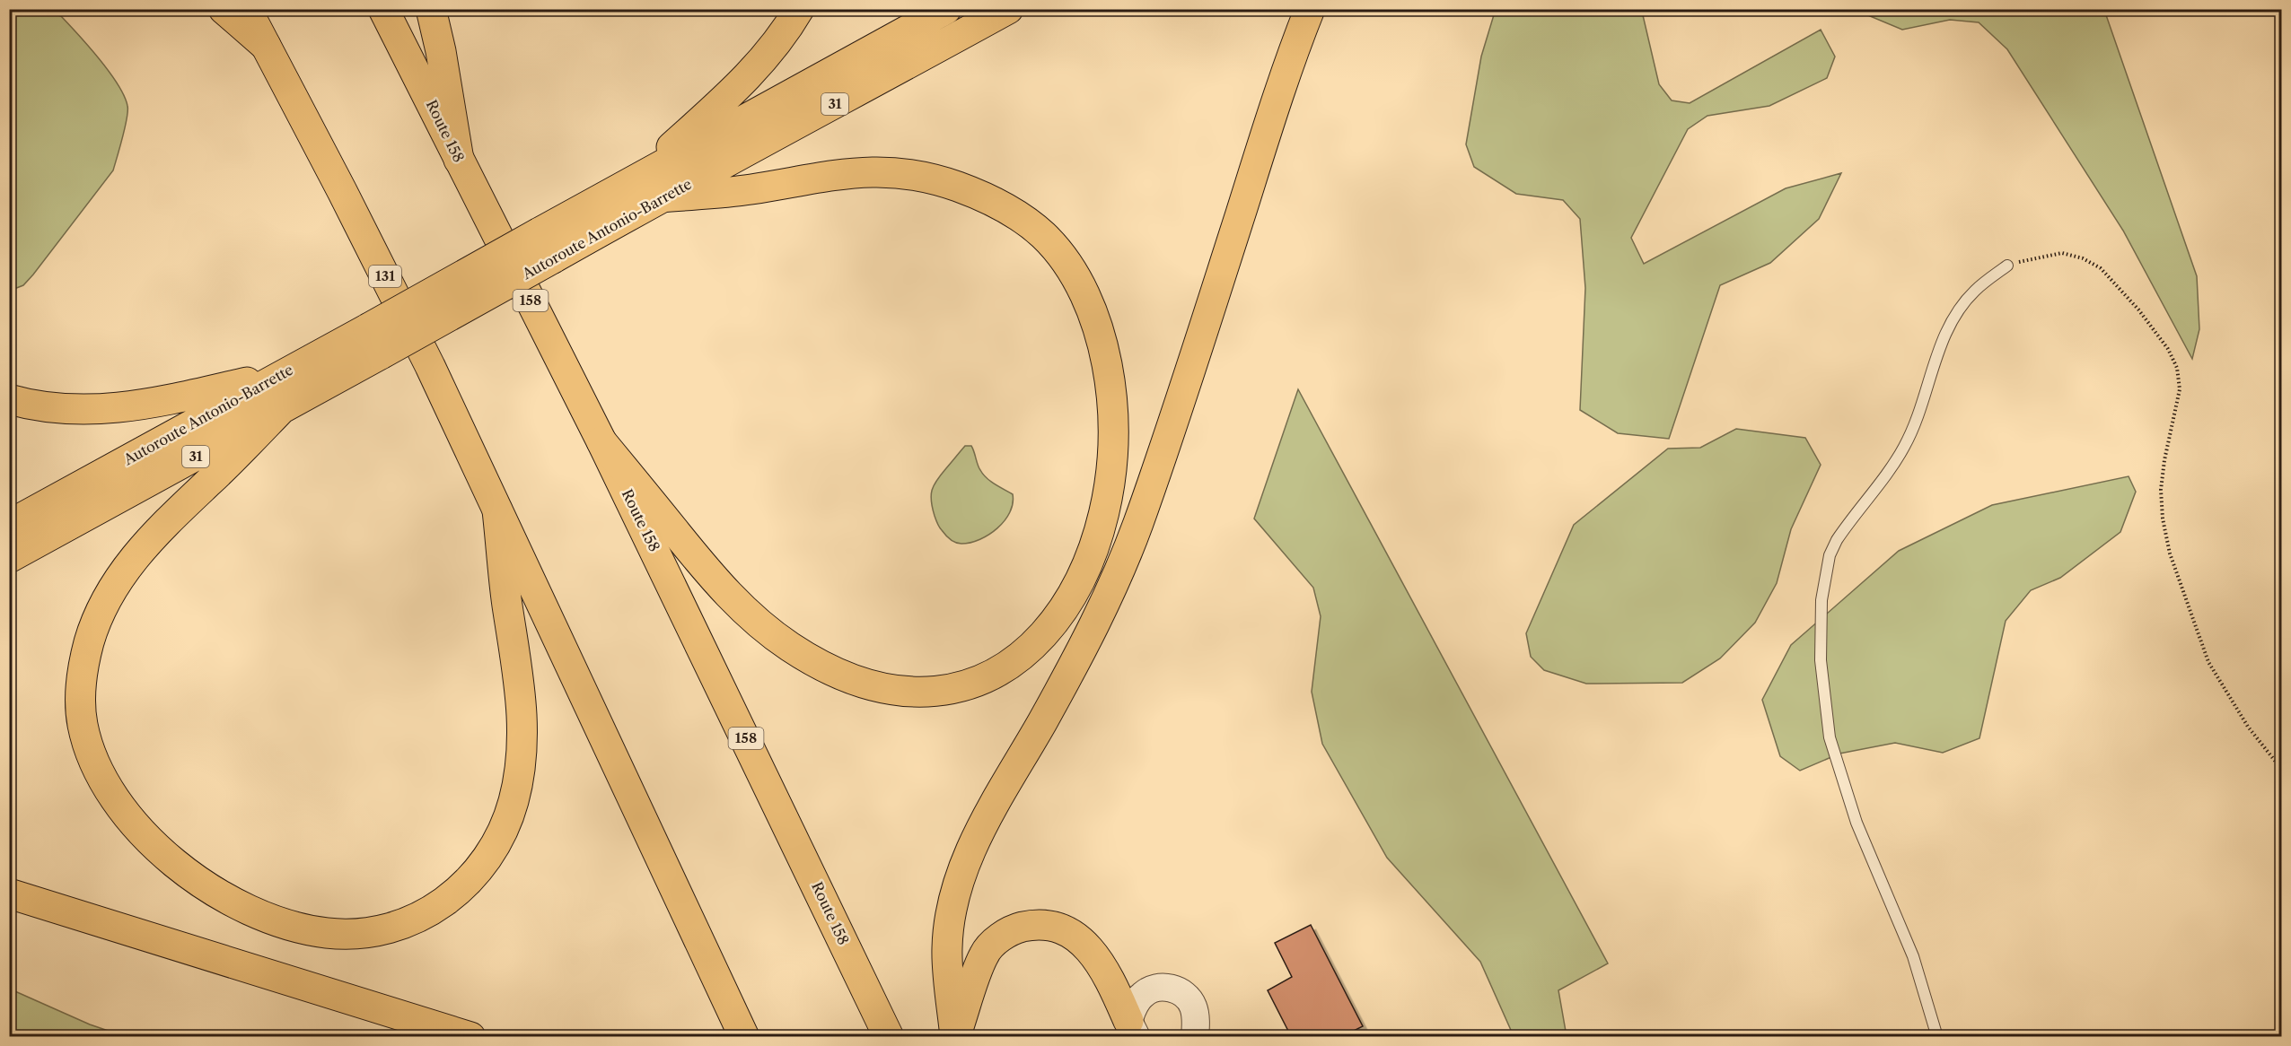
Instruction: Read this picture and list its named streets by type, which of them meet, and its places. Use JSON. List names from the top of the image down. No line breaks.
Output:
{"streets":{"highway":["31","Route 158","Autoroute Antonio-Barrette","131","158"]}}
